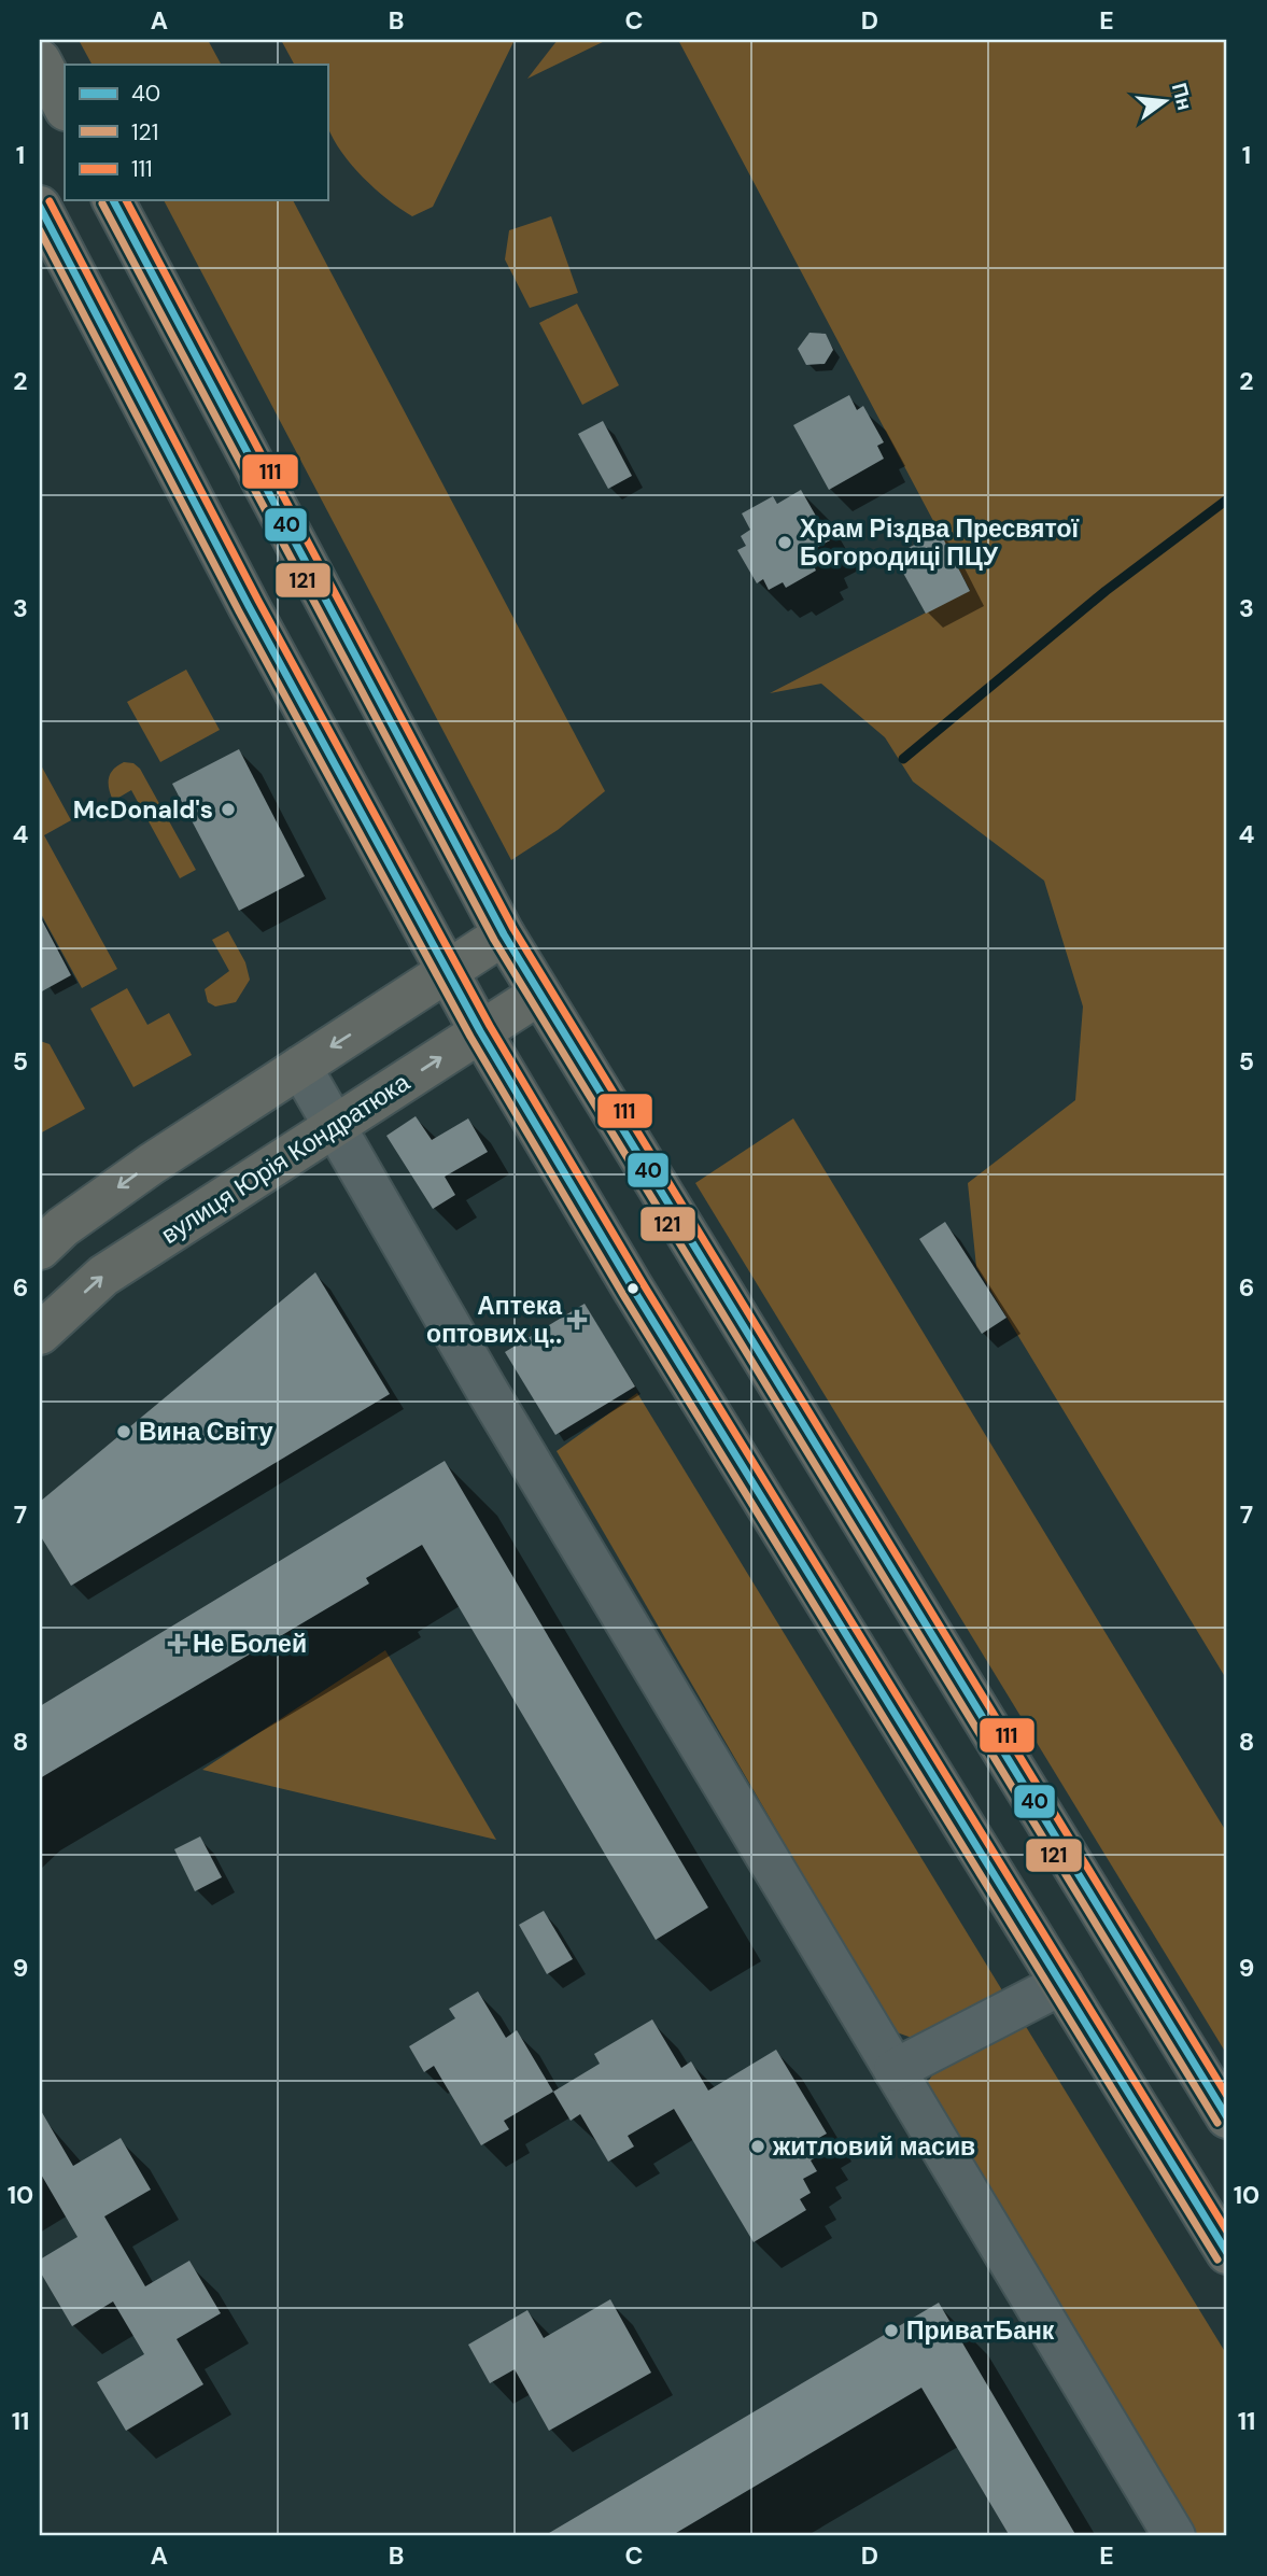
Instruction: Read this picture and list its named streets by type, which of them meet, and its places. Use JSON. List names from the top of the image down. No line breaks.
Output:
{"streets":{"main road":["вулиця Юрія Кондратюка"]},"places":{"other":["Храм Різдва Пресвятої Богородиці ПЦУ","McDonald's","Вина Світу","житловий масив","ПриватБанк"],"health":["Аптека оптових ц‥","Не Болей"]},"lines":["transit line 40","transit line 111","transit line 121"],"legend":["40","121","111"],"north":"right","grid":{"columns":["A","B","C","D","E"],"rows":["1","2","3","4","5","6","7","8","9","10","11"]}}
